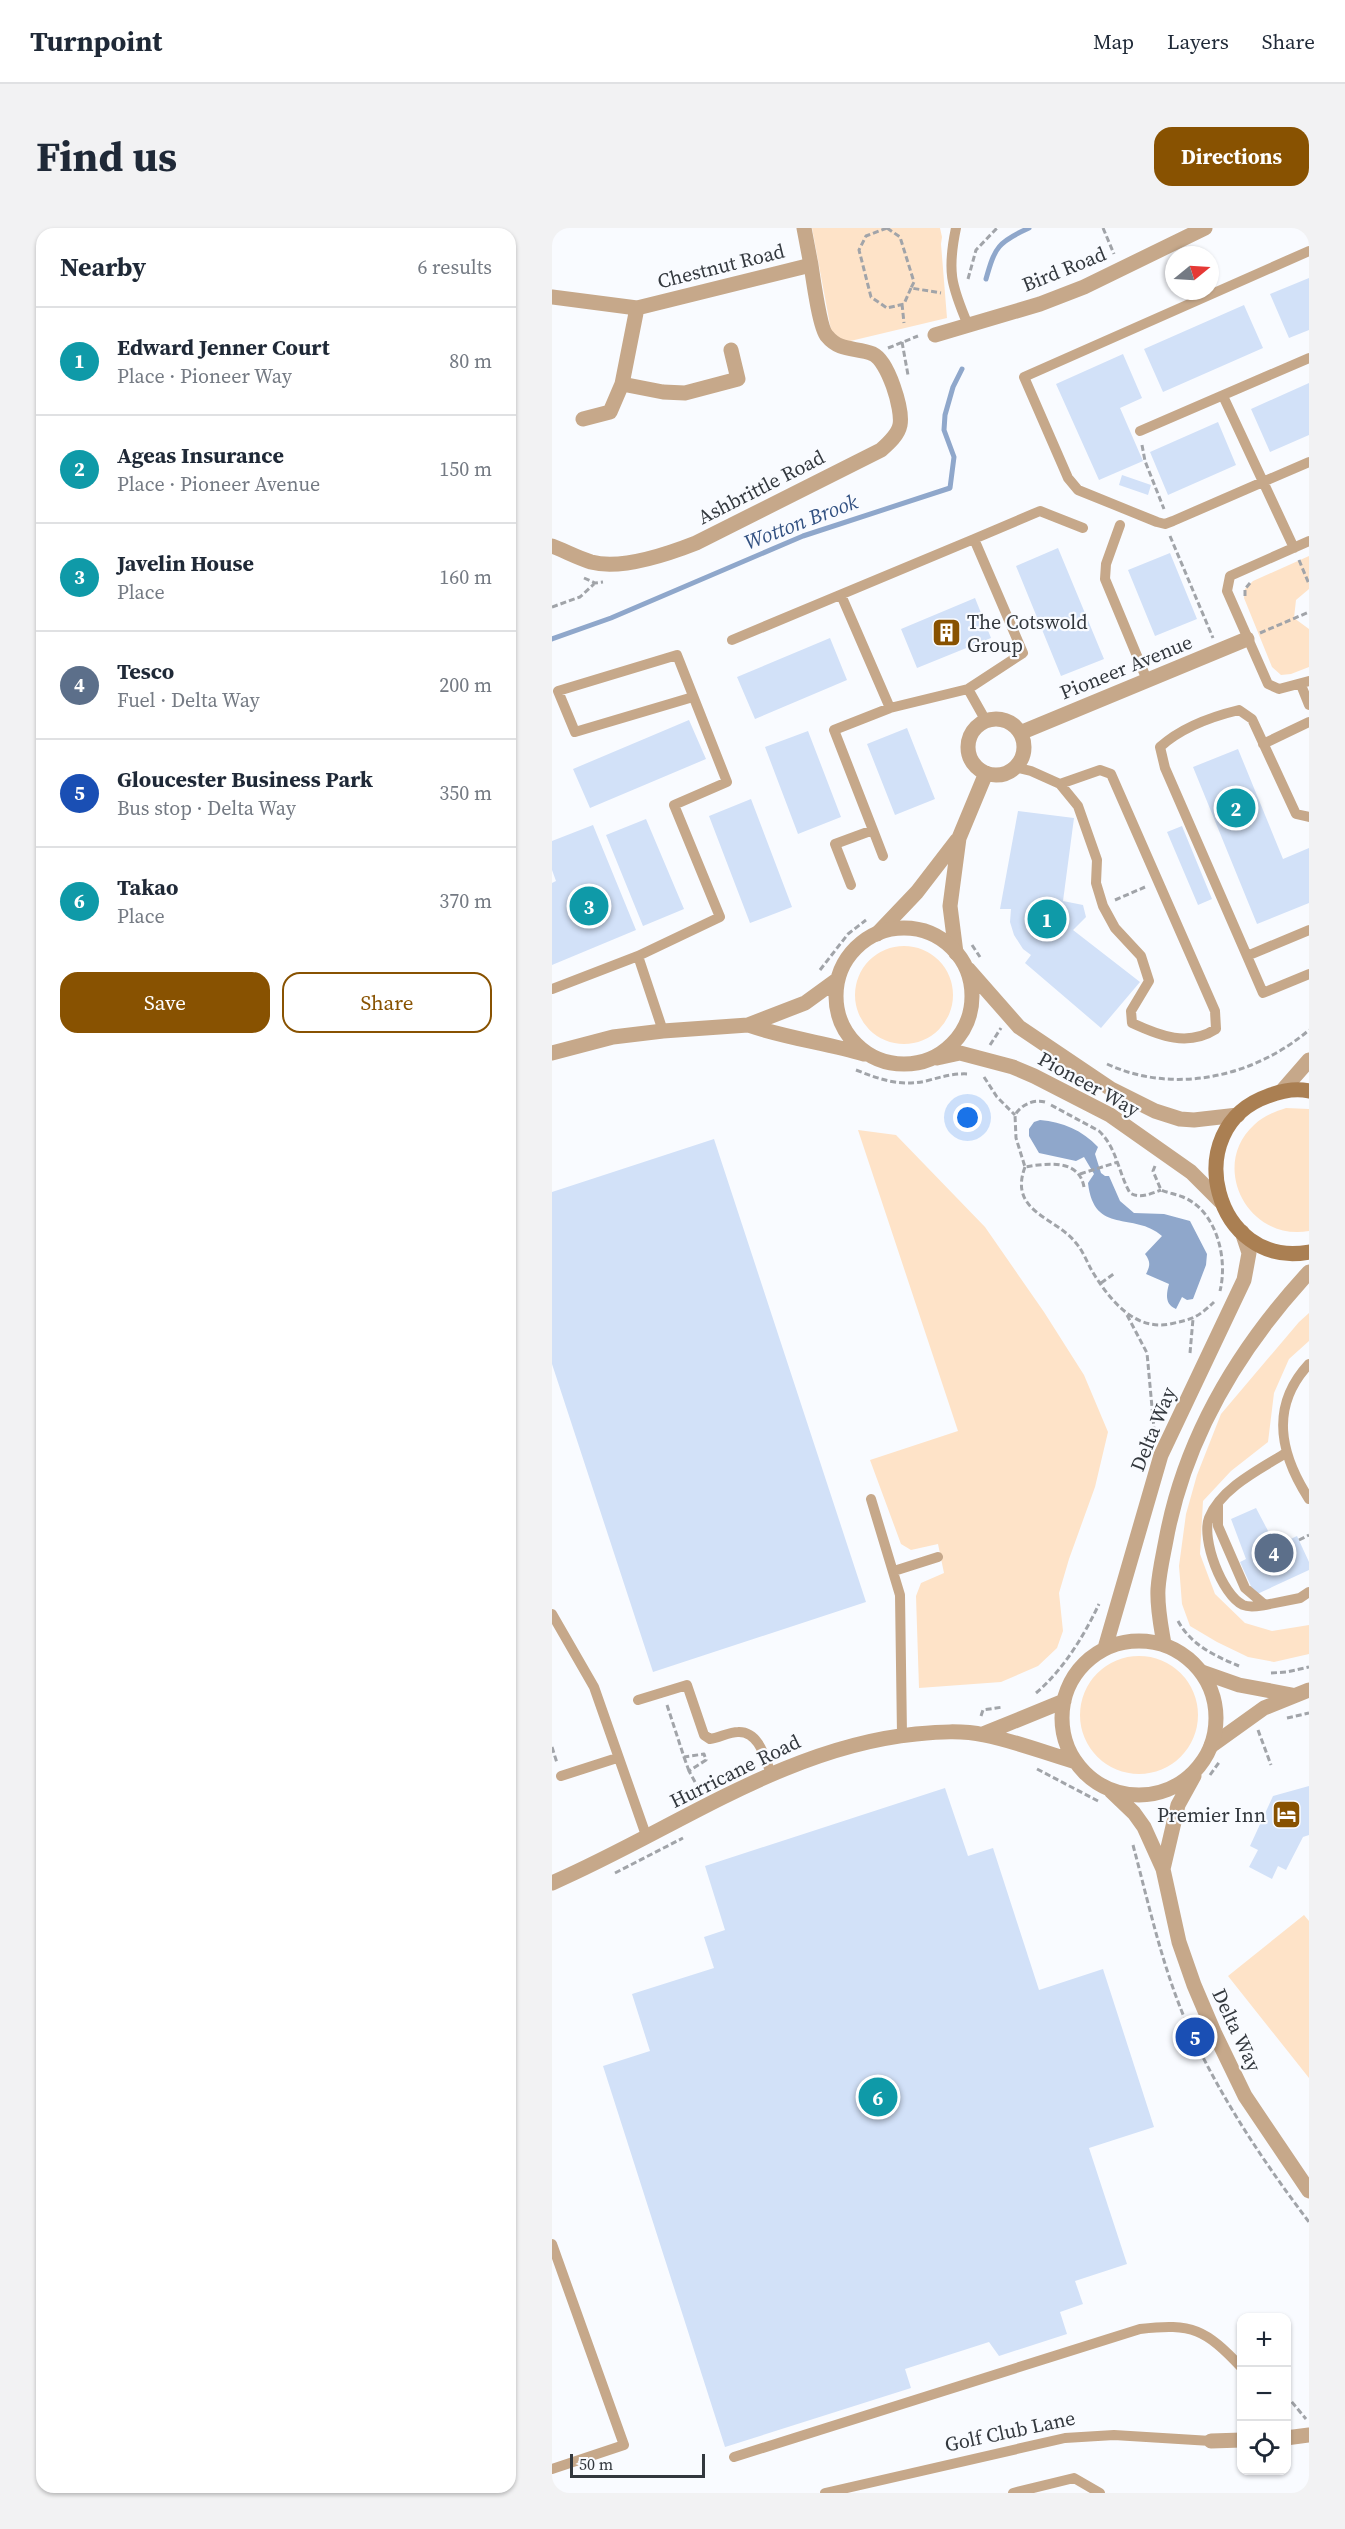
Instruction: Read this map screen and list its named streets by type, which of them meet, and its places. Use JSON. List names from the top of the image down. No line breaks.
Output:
{"streets":{"street":["Chestnut Road","Bird Road","Ashbrittle Road","Pioneer Avenue","Pioneer Way","Delta Way","Hurricane Road","Golf Club Lane"]},"crossings":[["Chestnut Road","Ashbrittle Road"],["Delta Way","Hurricane Road"]],"water":["Wotton Brook"],"places":{"building":["The Cotswold Group"],"hotel":["Premier Inn"]},"scale_bar":"50 m","north":"right","page":{"header":"Turnpoint","nav":["Map","Layers","Share"],"title":"Find us","buttons":["Directions",["Save","Share"]],"heading":["Nearby","6 results"],"list":[{"mark":"1","name":"Edward Jenner Court","note":"Place · Pioneer Way","value":"80 m"},{"mark":"2","name":"Ageas Insurance","note":"Place · Pioneer Avenue","value":"150 m"},{"mark":"3","name":"Javelin House","note":"Place","value":"160 m"},{"mark":"4","name":"Tesco","note":"Fuel · Delta Way","value":"200 m"},{"mark":"5","name":"Gloucester Business Park","note":"Bus stop · Delta Way","value":"350 m"},{"mark":"6","name":"Takao","note":"Place","value":"370 m"}],"pins":["2","3","1","4","5","6"],"map_buttons":["+","−"],"scale":"50 m"}}
